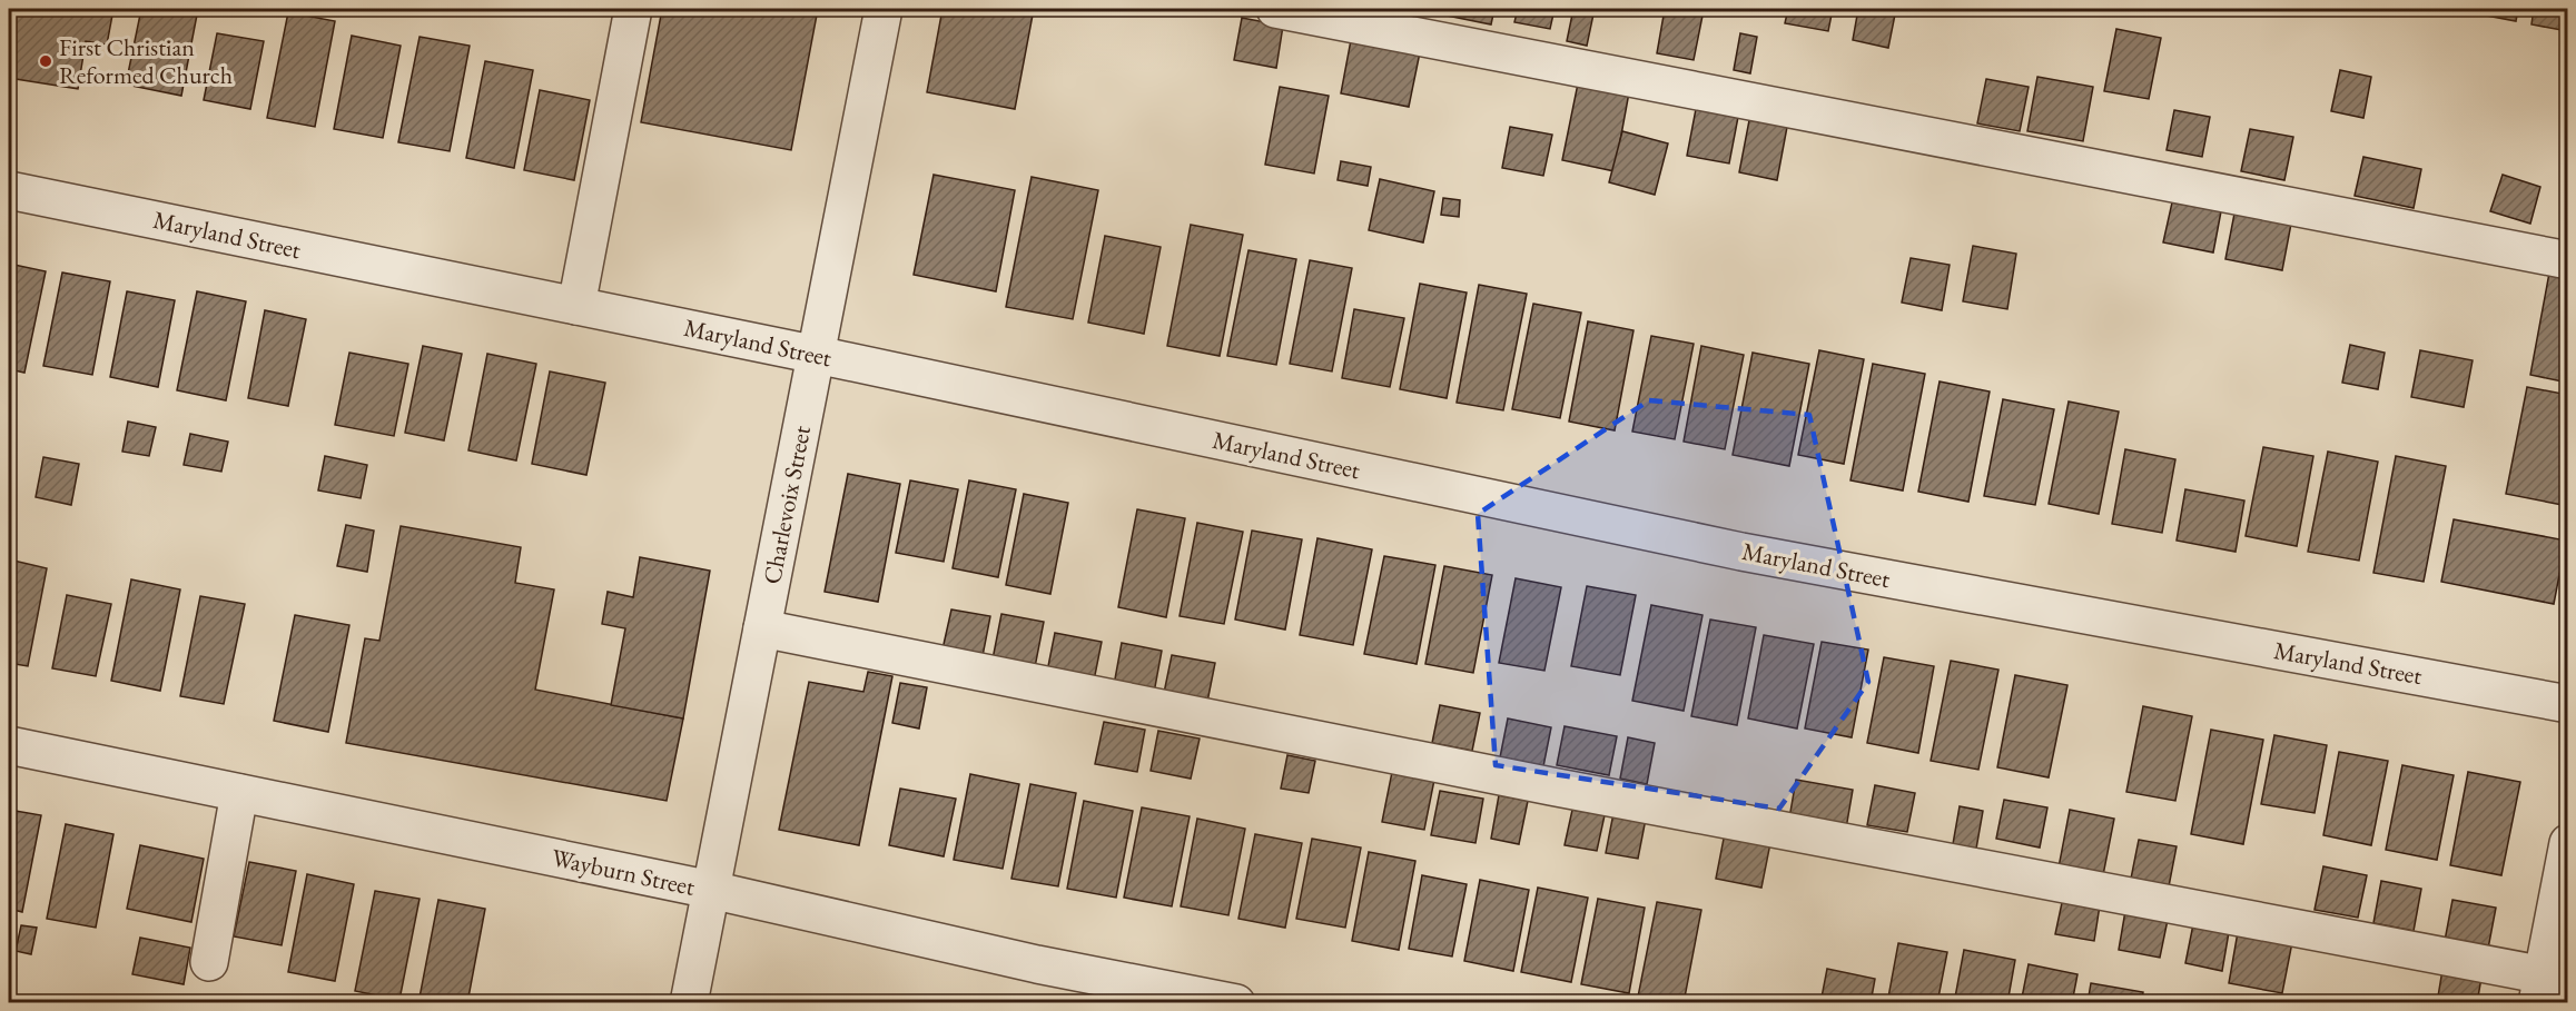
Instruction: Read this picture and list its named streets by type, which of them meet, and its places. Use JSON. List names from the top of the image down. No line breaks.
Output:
{"streets":{"street":["Maryland Street","Charlevoix Street","Wayburn Street"]},"crossings":[["Maryland Street","Charlevoix Street"],["Charlevoix Street","Wayburn Street"]],"places":["First Christian Reformed Church"]}
